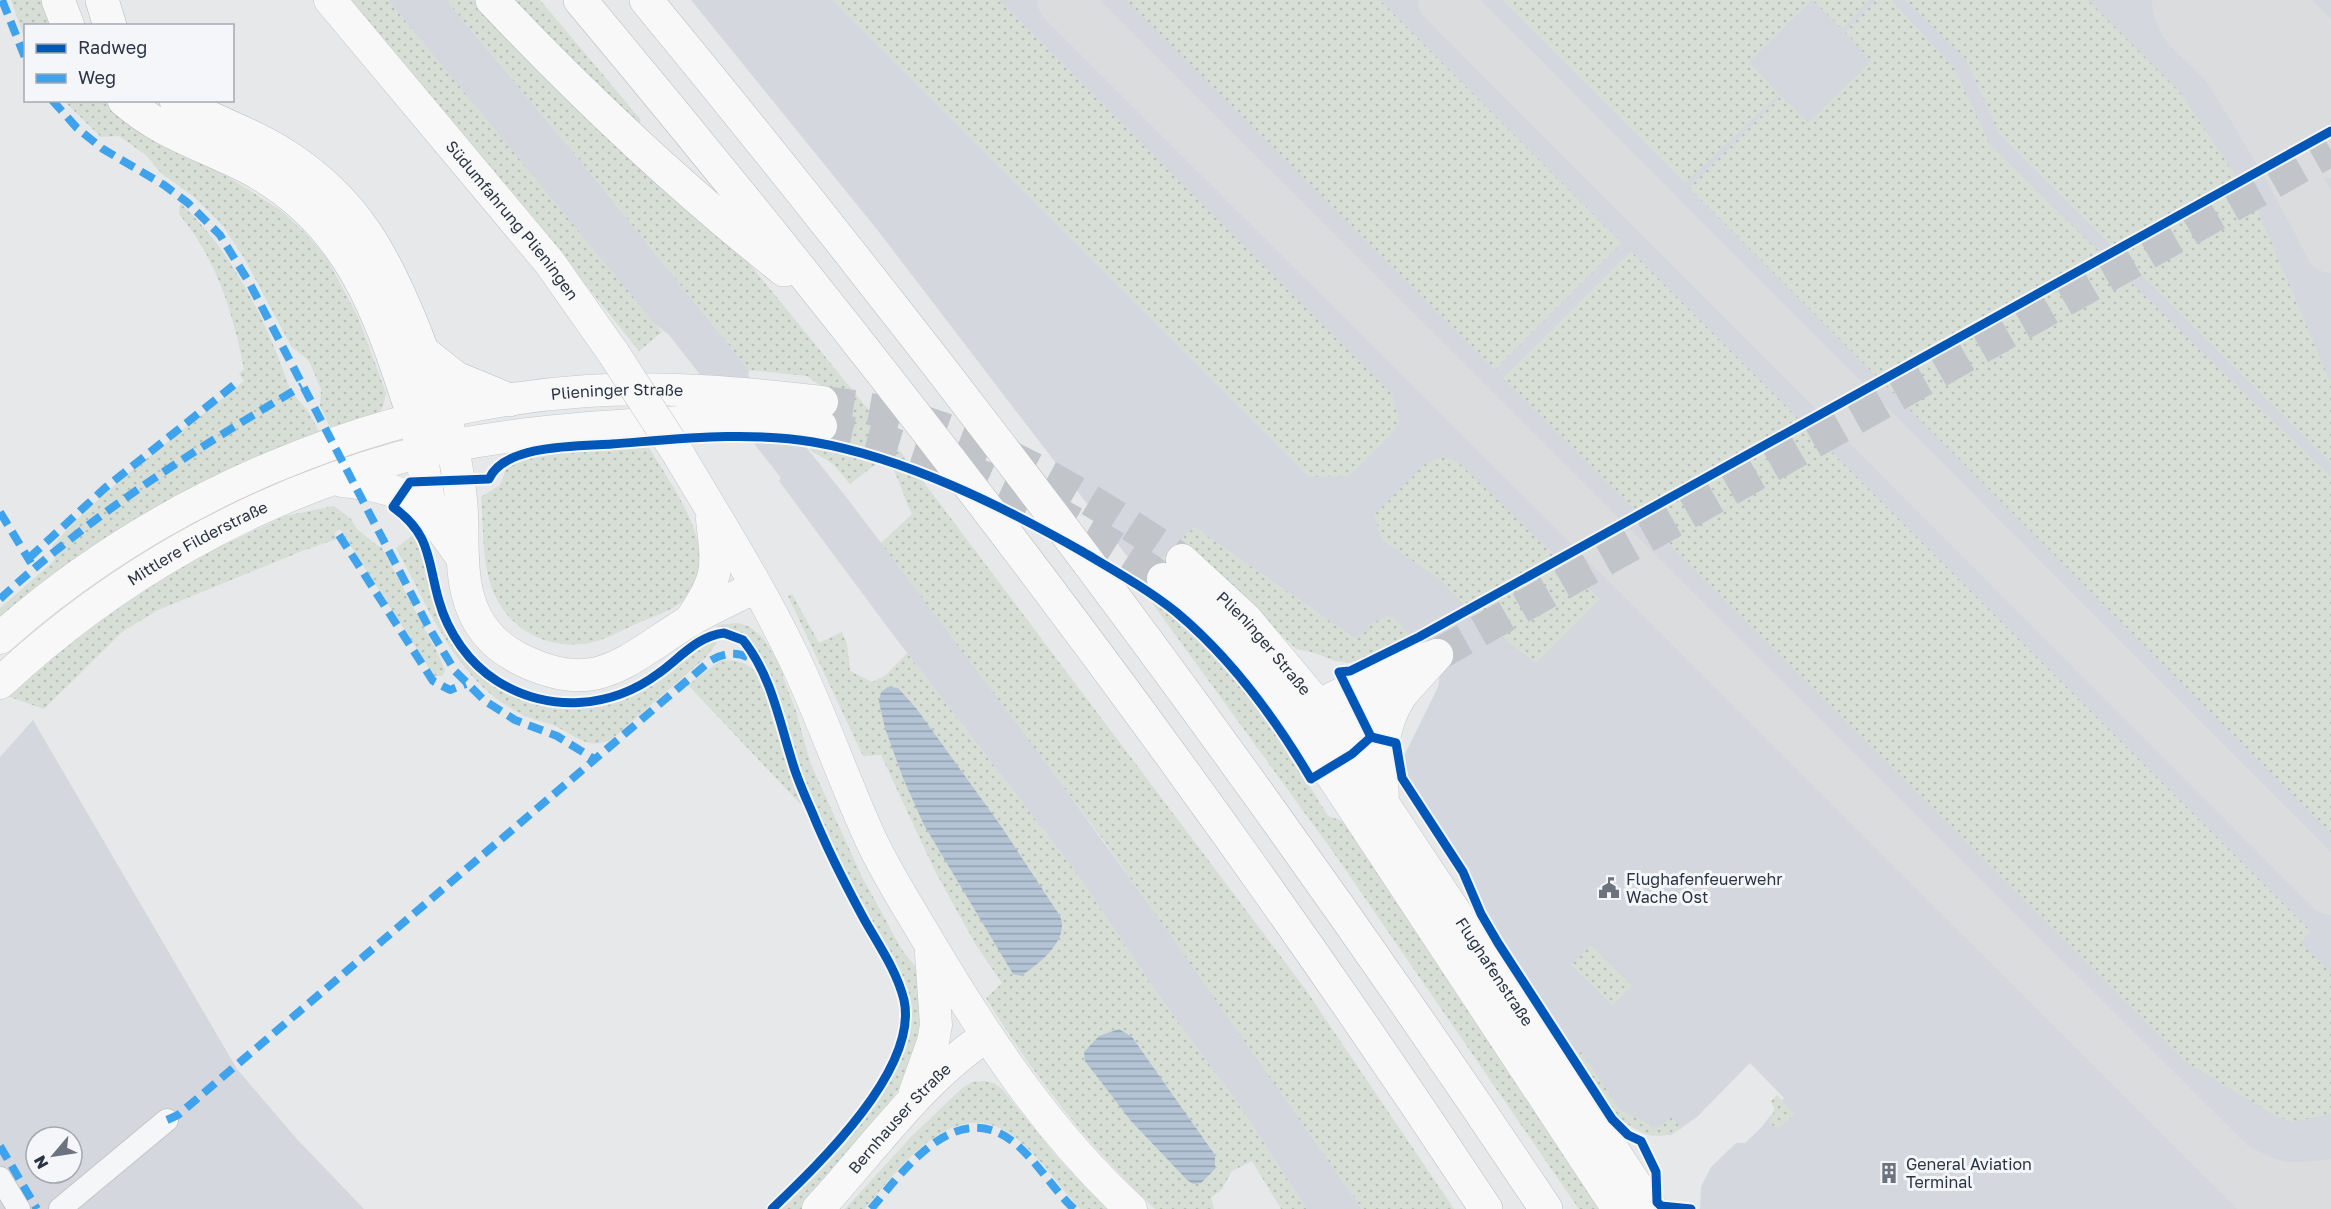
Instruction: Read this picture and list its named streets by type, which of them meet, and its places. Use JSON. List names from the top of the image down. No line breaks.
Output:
{"streets":{"main road":["Südumfahrung Plieningen","Plieninger Straße","Mittlere Filderstraße","Flughafenstraße","Bernhauser Straße"]},"crossings":[["Südumfahrung Plieningen","Bernhauser Straße"],["Plieninger Straße","Mittlere Filderstraße"],["Plieninger Straße","Flughafenstraße"]],"places":{"public building":["Flughafenfeuerwehr Wache Ost"],"building":["General Aviation Terminal"]},"legend":["Radweg","Weg"],"north":"bottom left"}
